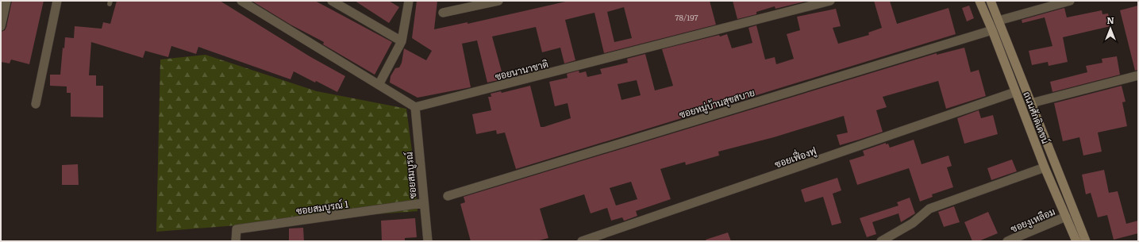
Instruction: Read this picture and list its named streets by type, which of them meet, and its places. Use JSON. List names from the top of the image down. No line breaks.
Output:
{"streets":{"main road":["ถนนศักดิเดชน์"],"street":["ซอยนานาชาติ","ซอยหมู่บ้านสุขสบาย","ซอยเฟื่องฟู","ซอยสมบูรณ์","ซอยสมบูรณ์ 1","ซอยงูเหลือม"]},"crossings":[["ซอยนานาชาติ","ซอยสมบูรณ์"],["ซอยหมู่บ้านสุขสบาย","ถนนศักดิเดชน์"],["ถนนศักดิเดชน์","ซอยเฟื่องฟู"],["ถนนศักดิเดชน์","ซอยงูเหลือม"],["ซอยสมบูรณ์","ซอยสมบูรณ์ 1"]],"house_numbers":["78/197"],"north":"top"}
